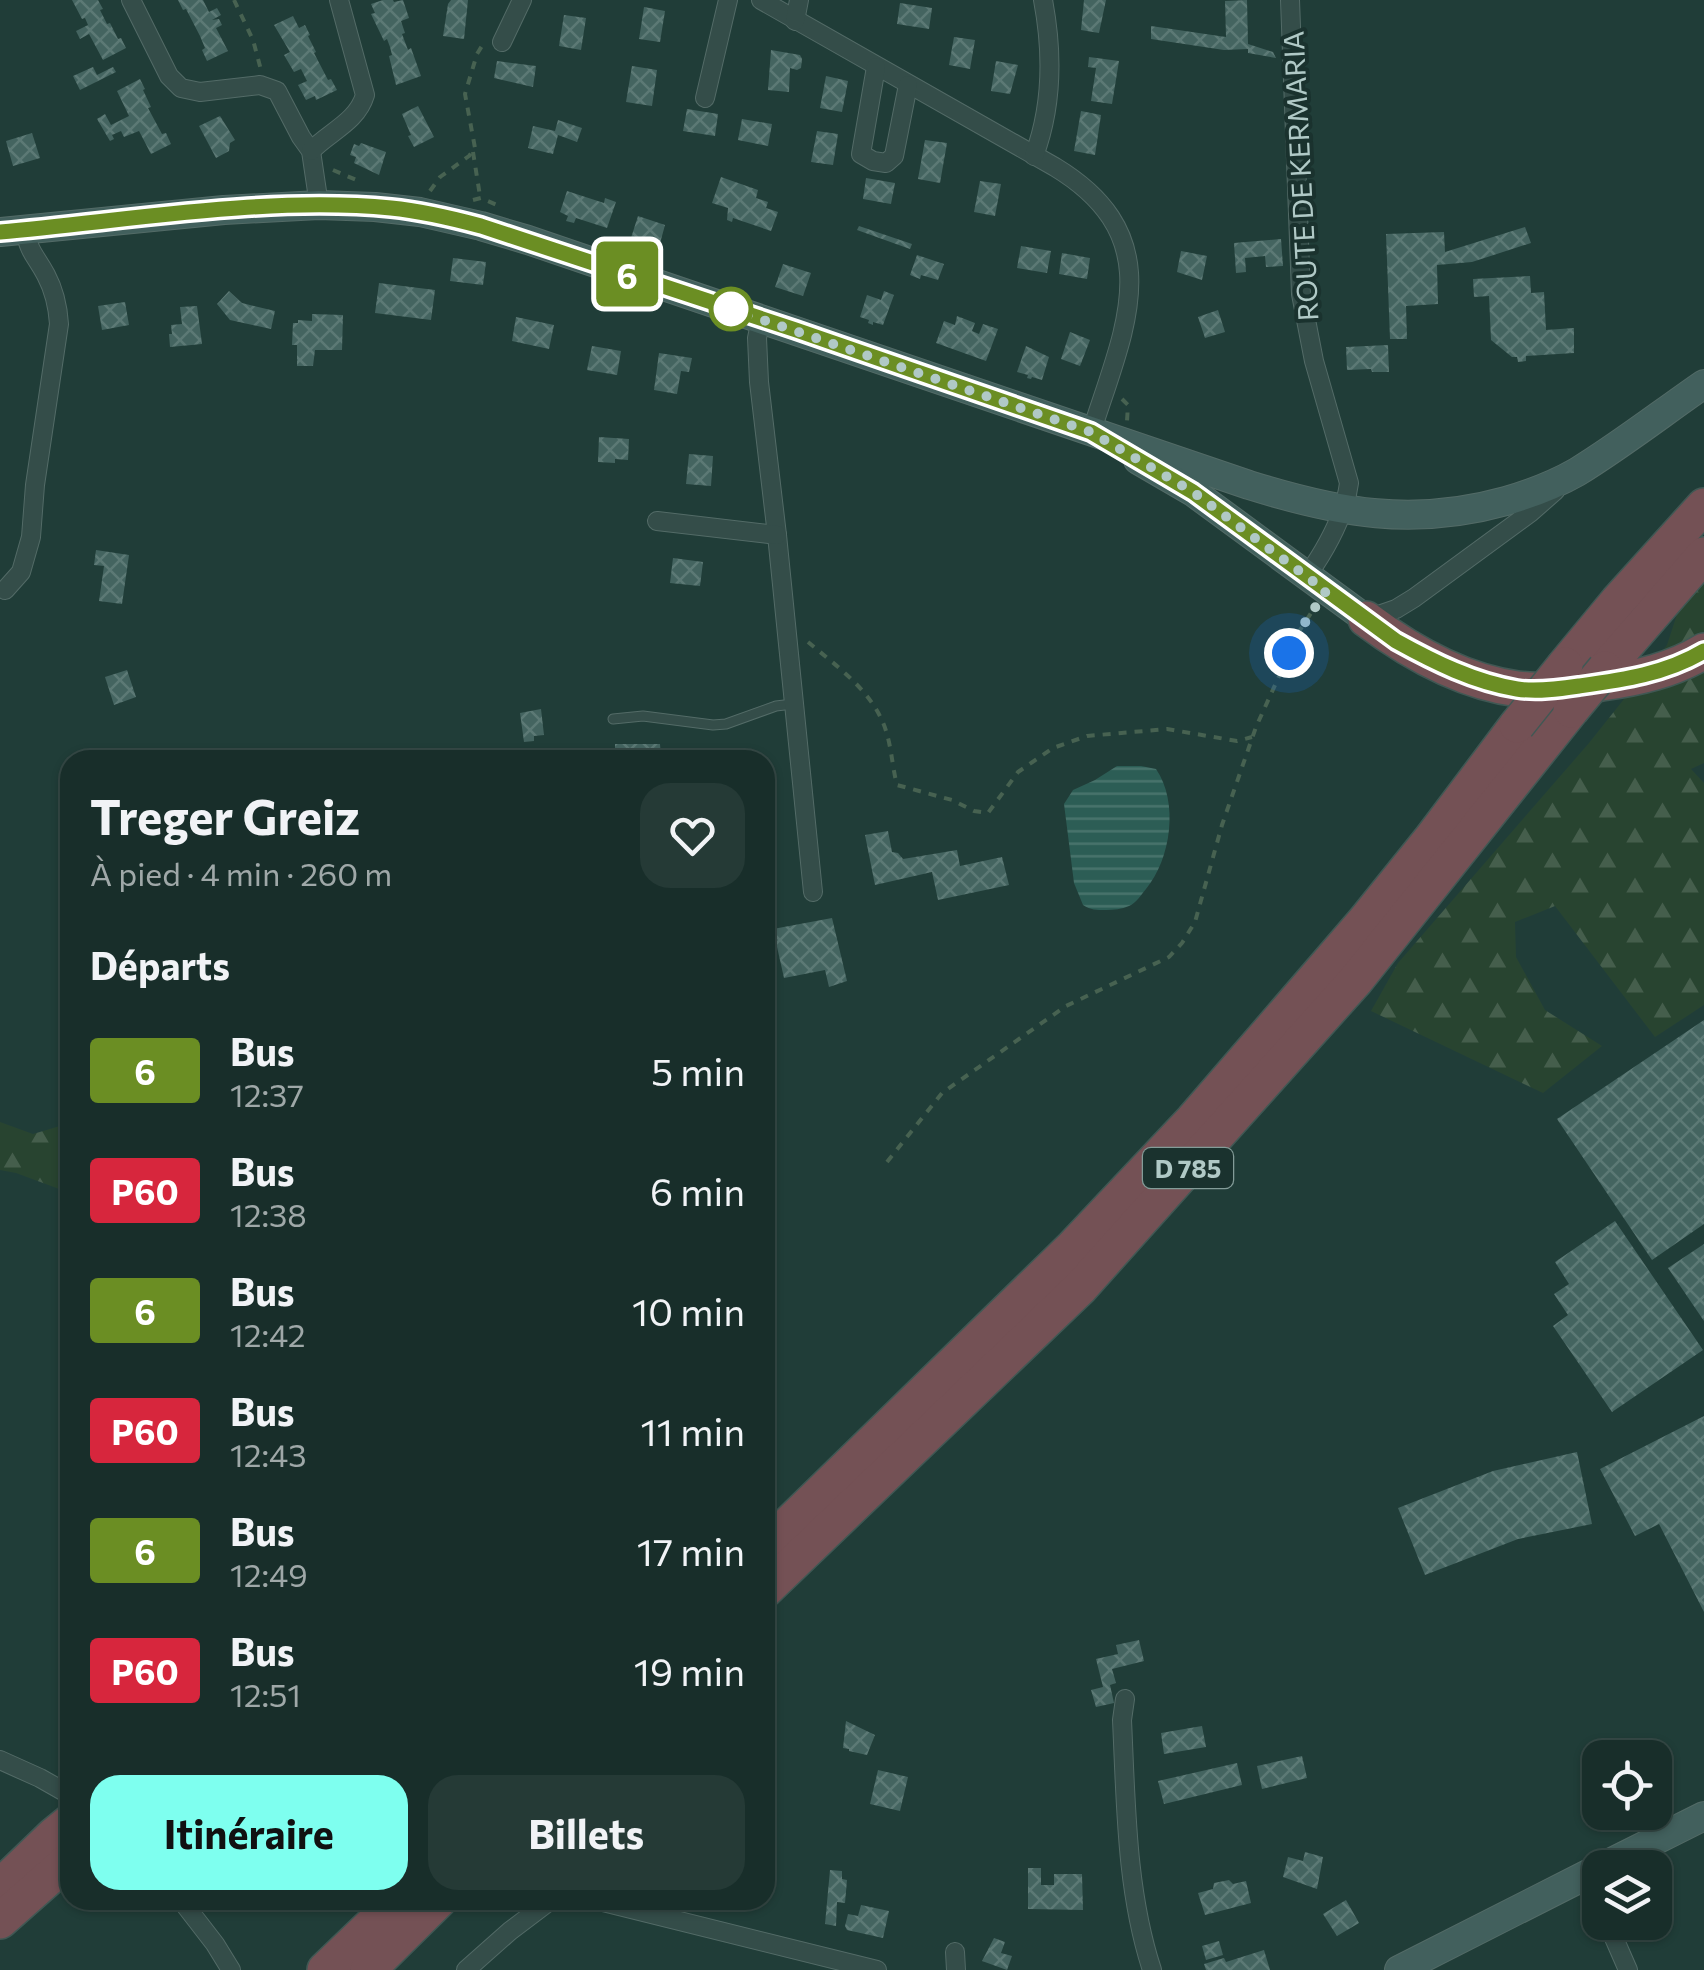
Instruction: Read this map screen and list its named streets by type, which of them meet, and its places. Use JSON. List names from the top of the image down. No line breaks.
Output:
{"streets":{"highway":["D 785"],"street":["ROUTE DE KERMARIA"]},"lines":["bus line 6"],"page":{"on_map":"6","heading":[["Treger Greiz","À pied · 4 min · 260 m"],"Départs"],"list":[{"mark":"6","name":"Bus","note":"12:37","value":"5 min"},{"mark":"P60","name":"Bus","note":"12:38","value":"6 min"},{"mark":"6","name":"Bus","note":"12:42","value":"10 min"},{"mark":"P60","name":"Bus","note":"12:43","value":"11 min"},{"mark":"6","name":"Bus","note":"12:49","value":"17 min"},{"mark":"P60","name":"Bus","note":"12:51","value":"19 min"}],"buttons":["Itinéraire","Billets"]}}
